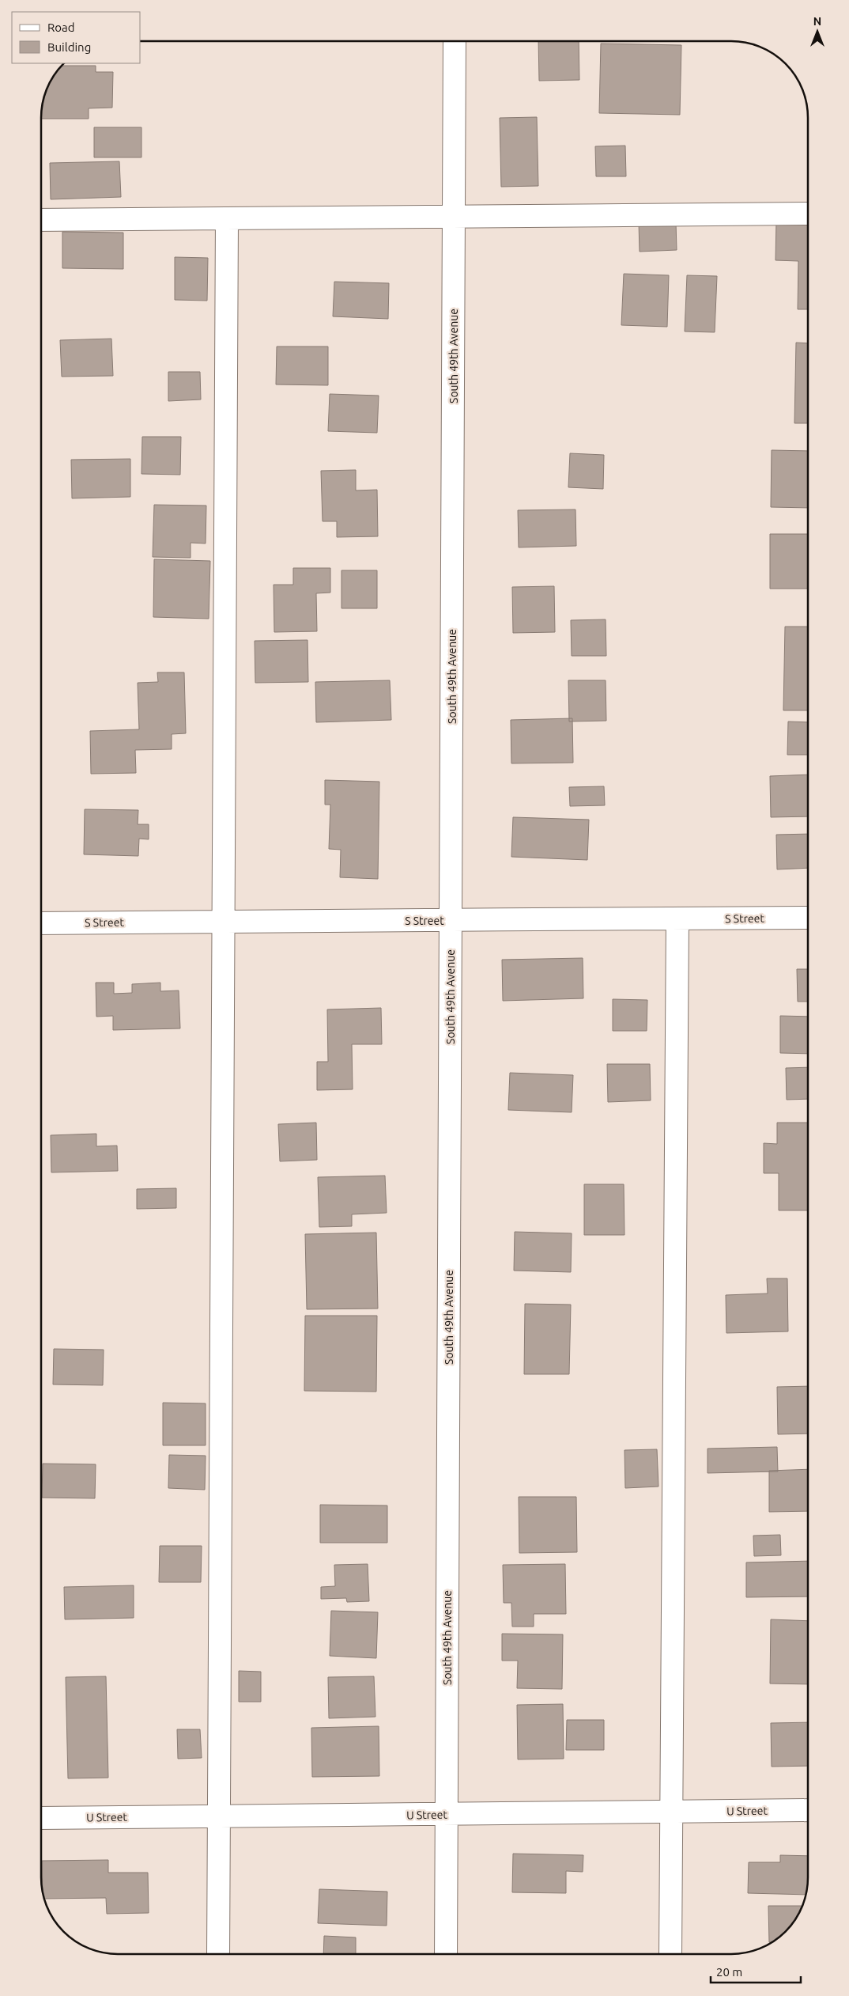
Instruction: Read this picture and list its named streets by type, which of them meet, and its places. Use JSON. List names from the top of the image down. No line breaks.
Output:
{"streets":{"street":["South 49th Avenue","S Street","U Street"]},"crossings":[["South 49th Avenue","S Street"],["South 49th Avenue","U Street"]],"legend":["Road","Building"],"scale_bar":"20 m","north":"top"}
